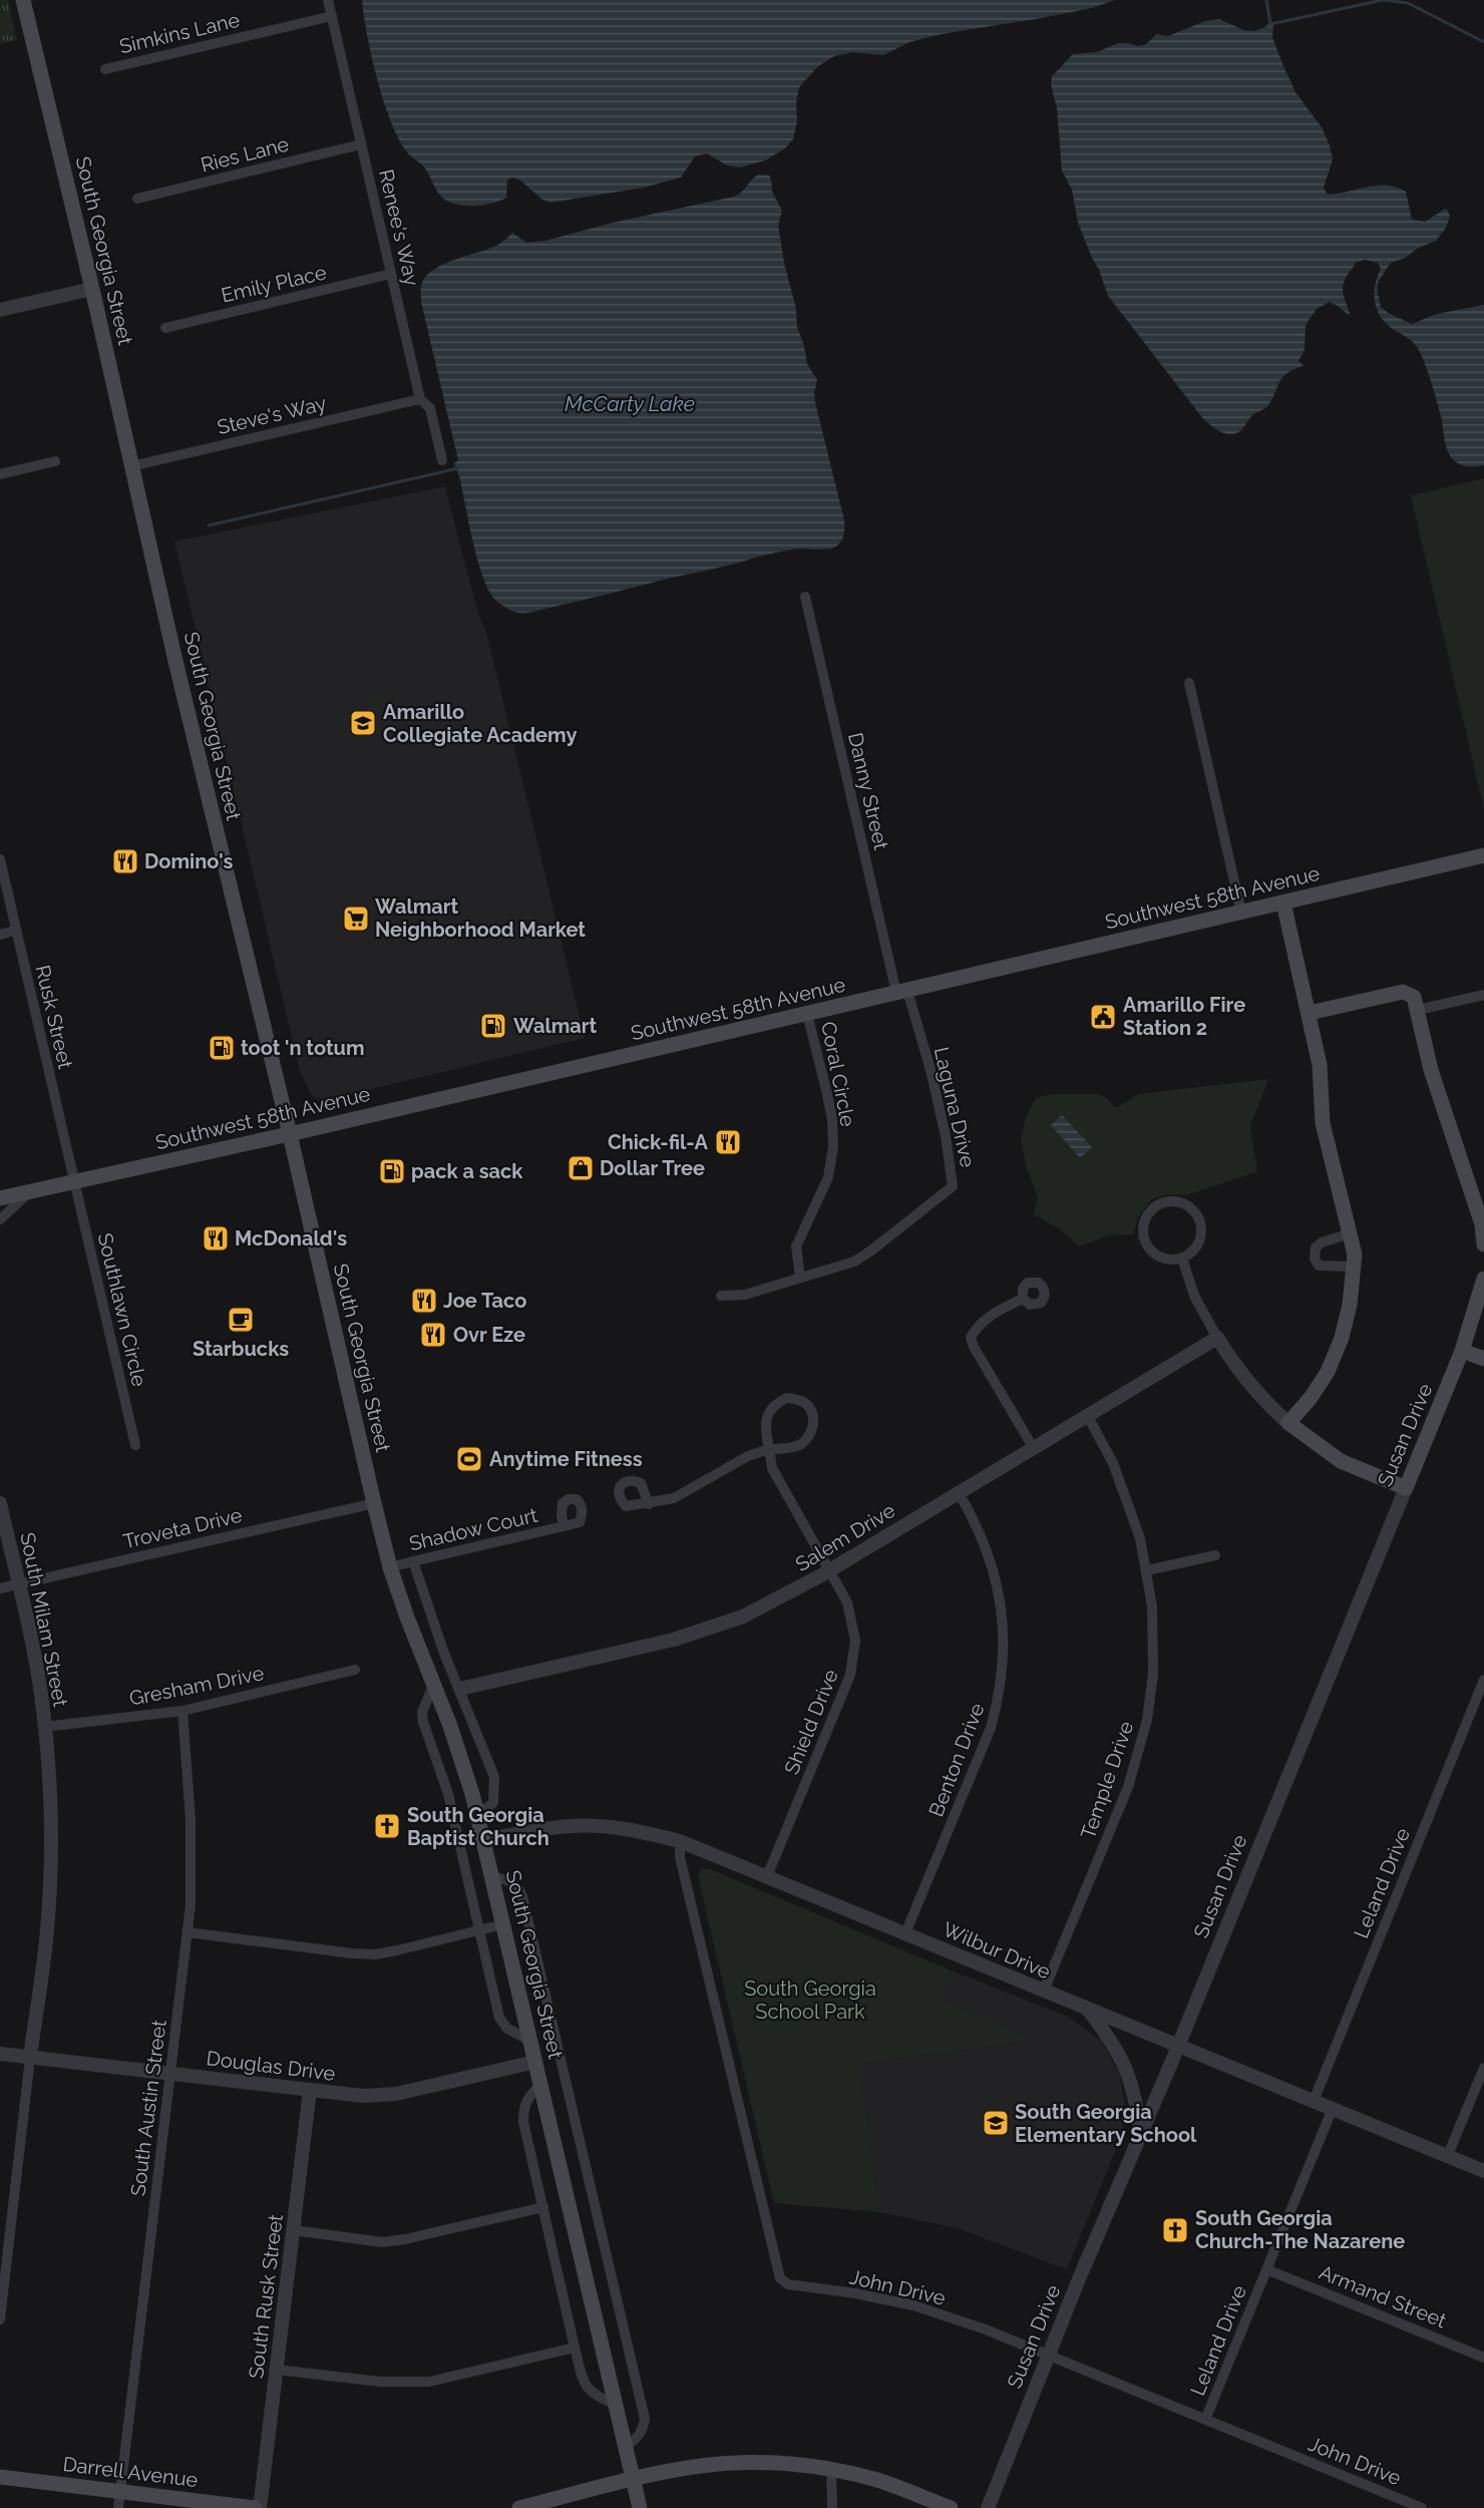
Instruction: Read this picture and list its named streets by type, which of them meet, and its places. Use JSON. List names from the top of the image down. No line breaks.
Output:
{"streets":{"main road":["South Georgia Street","Southwest 58th Avenue","Susan Drive","Darrell Avenue"],"street":["Simkins Lane","Ries Lane","Renee's Way","Emily Place","Steve's Way","Danny Street","Rusk Street","Coral Circle","Laguna Drive","Southlawn Circle","Troveta Drive","Shadow Court","Salem Drive","South Milam Street","Gresham Drive","Shield Drive","Benton Drive","Temple Drive","Leland Drive","Wilbur Drive","Douglas Drive","South Austin Street","John Drive","South Rusk Street","Armand Street"]},"crossings":[["Simkins Lane","Renee's Way"],["Ries Lane","Renee's Way"],["Renee's Way","Emily Place"],["Renee's Way","Steve's Way"],["South Georgia Street","Steve's Way"],["South Georgia Street","Southwest 58th Avenue"],["South Georgia Street","Troveta Drive"],["South Georgia Street","Shadow Court"],["South Georgia Street","Wilbur Drive"],["South Georgia Street","Douglas Drive"],["Danny Street","Southwest 58th Avenue"],["Danny Street","Laguna Drive"],["Southwest 58th Avenue","Rusk Street"],["Southwest 58th Avenue","Coral Circle"],["Southwest 58th Avenue","Laguna Drive"],["Southwest 58th Avenue","Southlawn Circle"],["Rusk Street","Southlawn Circle"],["Coral Circle","Laguna Drive"],["Susan Drive","Wilbur Drive"],["Susan Drive","John Drive"],["Troveta Drive","South Milam Street"],["Salem Drive","Shield Drive"],["Salem Drive","Benton Drive"],["Salem Drive","Temple Drive"],["South Milam Street","Gresham Drive"],["South Milam Street","Douglas Drive"],["Gresham Drive","South Austin Street"],["Shield Drive","Wilbur Drive"],["Benton Drive","Wilbur Drive"],["Temple Drive","Wilbur Drive"],["Leland Drive","Wilbur Drive"],["Leland Drive","John Drive"],["Leland Drive","Armand Street"],["Wilbur Drive","John Drive"],["Douglas Drive","South Austin Street"],["Douglas Drive","South Rusk Street"],["South Austin Street","Darrell Avenue"],["South Rusk Street","Darrell Avenue"]],"water":["McCarty Lake"],"parks":["South Georgia School Park"],"places":{"school or university":["Amarillo Collegiate Academy","South Georgia Elementary School"],"restaurant":["Domino's","Chick-fil-A","McDonald's","Joe Taco","Ovr Eze"],"supermarket":["Walmart Neighborhood Market"],"public building":["Amarillo Fire Station 2"],"fuel station":["Walmart","toot 'n totum","pack a sack"],"shop":["Dollar Tree"],"cafe":["Starbucks"],"sports":["Anytime Fitness"],"church":["South Georgia Baptist Church","South Georgia Church-The Nazarene"]}}
